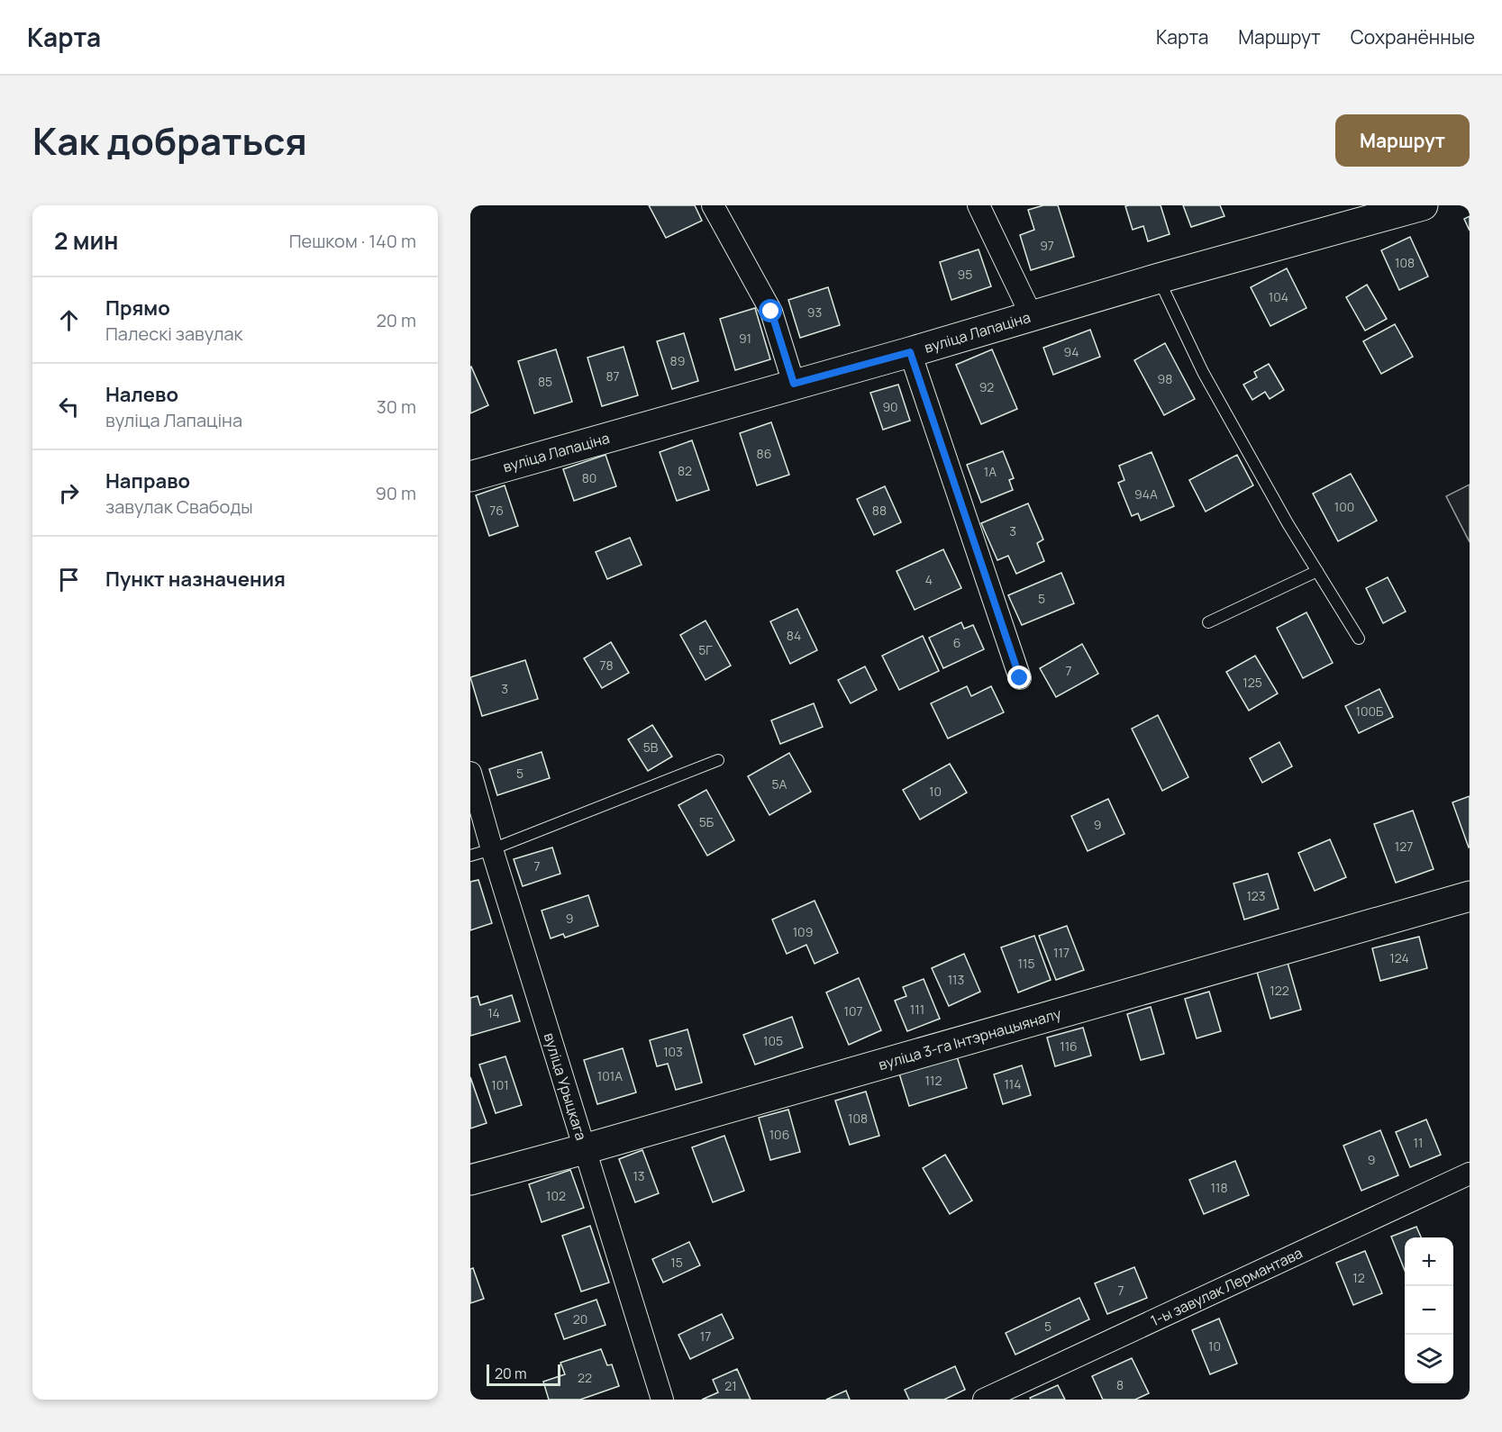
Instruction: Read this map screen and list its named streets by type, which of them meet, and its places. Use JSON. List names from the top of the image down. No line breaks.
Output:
{"streets":{"main road":["вуліца Лапаціна","вуліца 3-га Інтэрнацыяналу"],"street":["вуліца Урыцкага","1-ы завулак Лермантава"]},"crossings":[["вуліца 3-га Інтэрнацыяналу","вуліца Урыцкага"]],"house_numbers":["97","108","95","104","93","91","94","89","87","98","85","92","90","86","82","1А","80","94А","100","76","88","3","4","5","84","6","5Г","78","7","125","3","100Б","5В","5","5А","10","5Б","9","127","7","123","9","109","117","124","115","113","122","111","107","14","105","116","103","101А","112","114","101","108","106","11","9","13","118","102","15","12","7","20","5","17","10","22","8","21"],"scale_bar":"20 m","page":{"header":"Карта","nav":["Карта","Маршрут","Сохранённые"],"title":"Как добраться","buttons":"Маршрут","heading":["2 мин","Пешком · 140 m"],"list":[["Прямо","Палескі завулак","20 m"],["Налево","вуліца Лапаціна","30 m"],["Направо","завулак Свабоды","90 m"],"Пункт назначения"],"map_buttons":["+","−"],"scale":"20 m"}}
